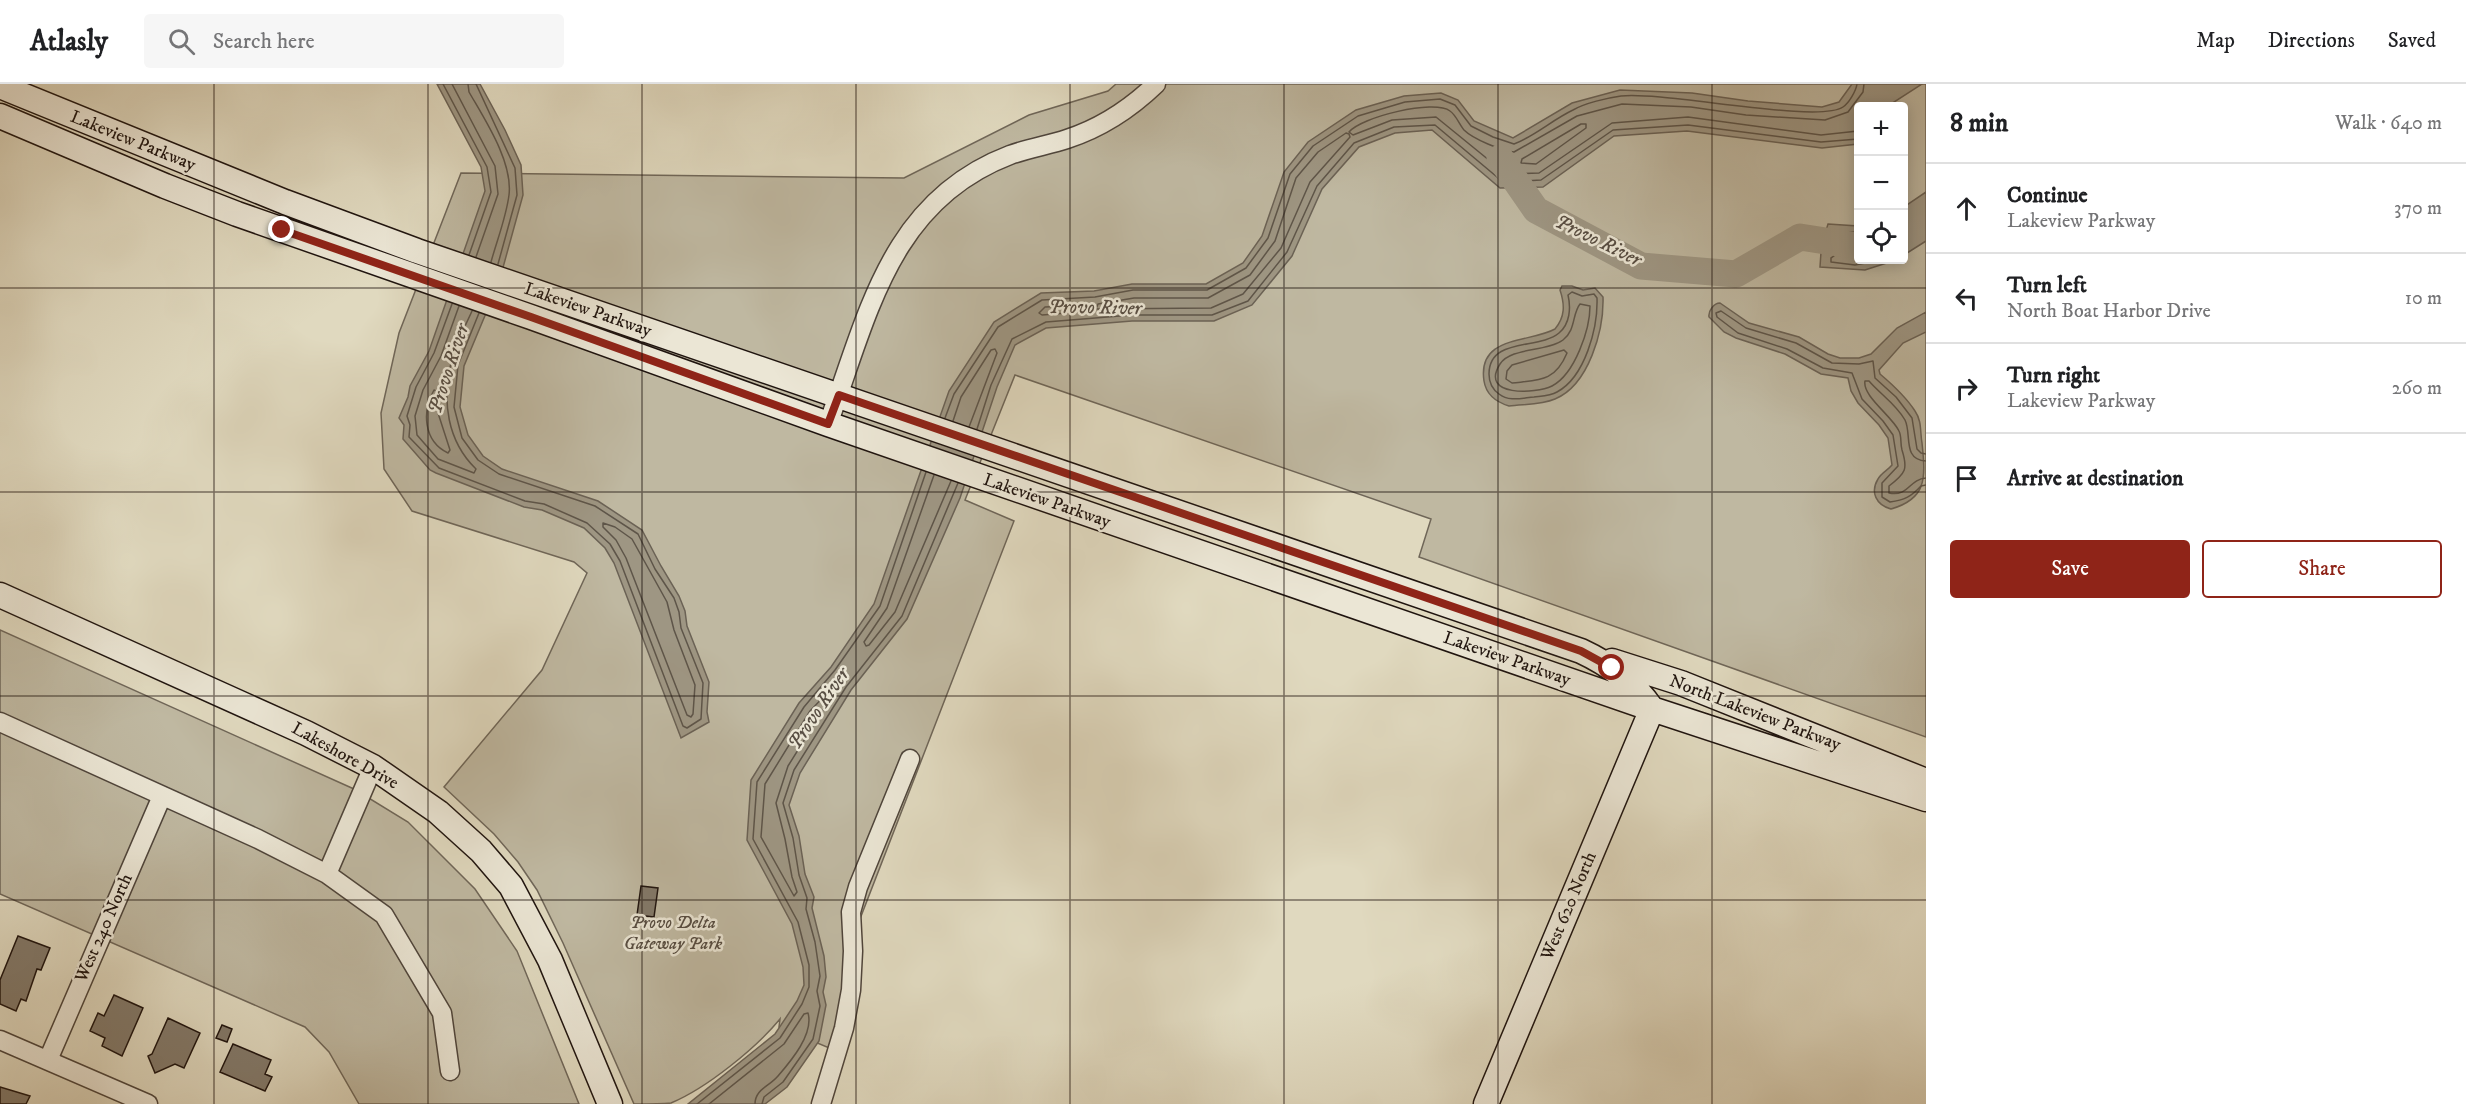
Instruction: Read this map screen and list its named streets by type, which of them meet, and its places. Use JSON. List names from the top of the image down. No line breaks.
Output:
{"streets":{"street":["Lakeview Parkway","North Lakeview Parkway","Lakeshore Drive","West 620 North","West 240 North"]},"crossings":[["Lakeview Parkway","North Lakeview Parkway"],["Lakeview Parkway","West 620 North"],["North Lakeview Parkway","West 620 North"]],"water":["Provo River"],"parks":["Provo Delta Gateway Park"],"page":{"header":"Atlasly","search":"Search here","nav":["Map","Directions","Saved"],"heading":["8 min","Walk · 640 m"],"map_buttons":["+","−"],"list":[["Continue","Lakeview Parkway","370 m"],["Turn left","North Boat Harbor Drive","10 m"],["Turn right","Lakeview Parkway","260 m"],"Arrive at destination"],"buttons":["Save","Share"]}}
